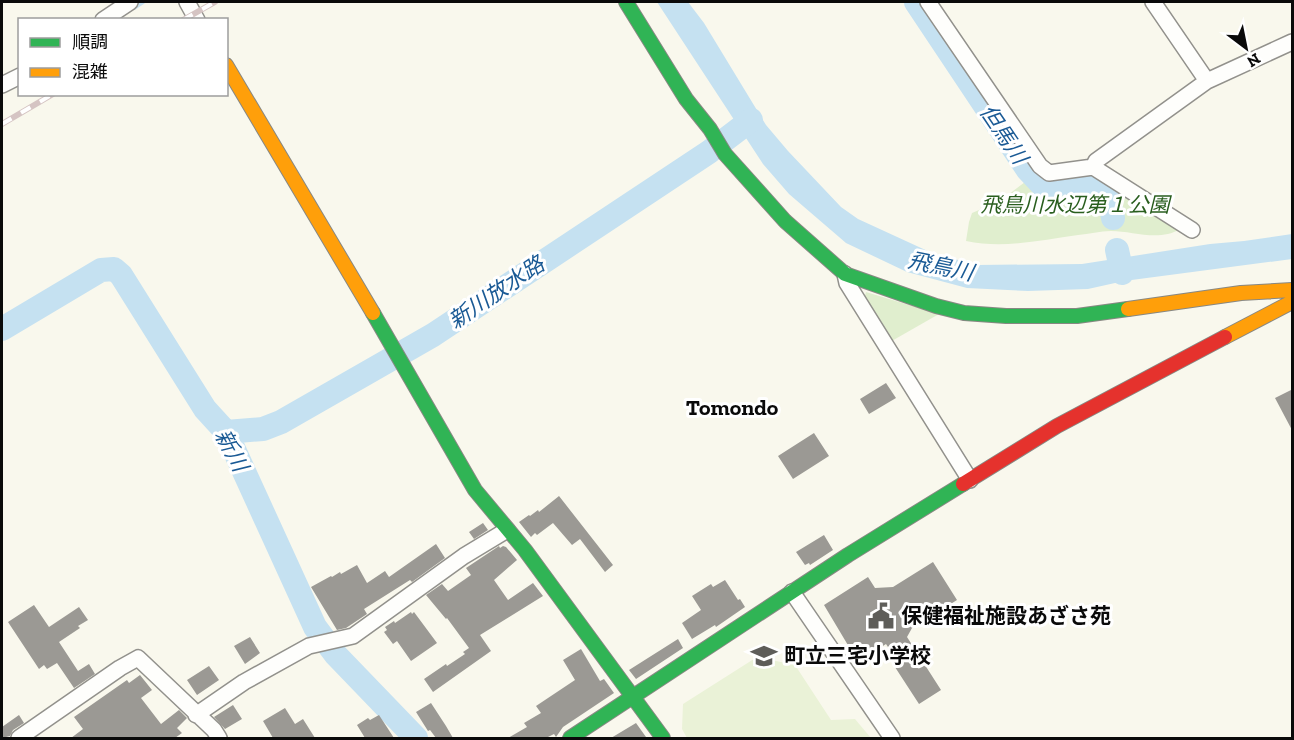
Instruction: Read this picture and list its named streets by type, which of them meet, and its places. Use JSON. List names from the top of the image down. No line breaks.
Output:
{"districts":["Tomondo"],"water":["但馬川","飛鳥川","新川放水路","新川"],"parks":["飛鳥川水辺第１公園"],"places":{"public building":["保健福祉施設あざさ苑"],"school or university":["町立三宅小学校"]},"legend":["順調","混雑"],"north":"bottom right"}
